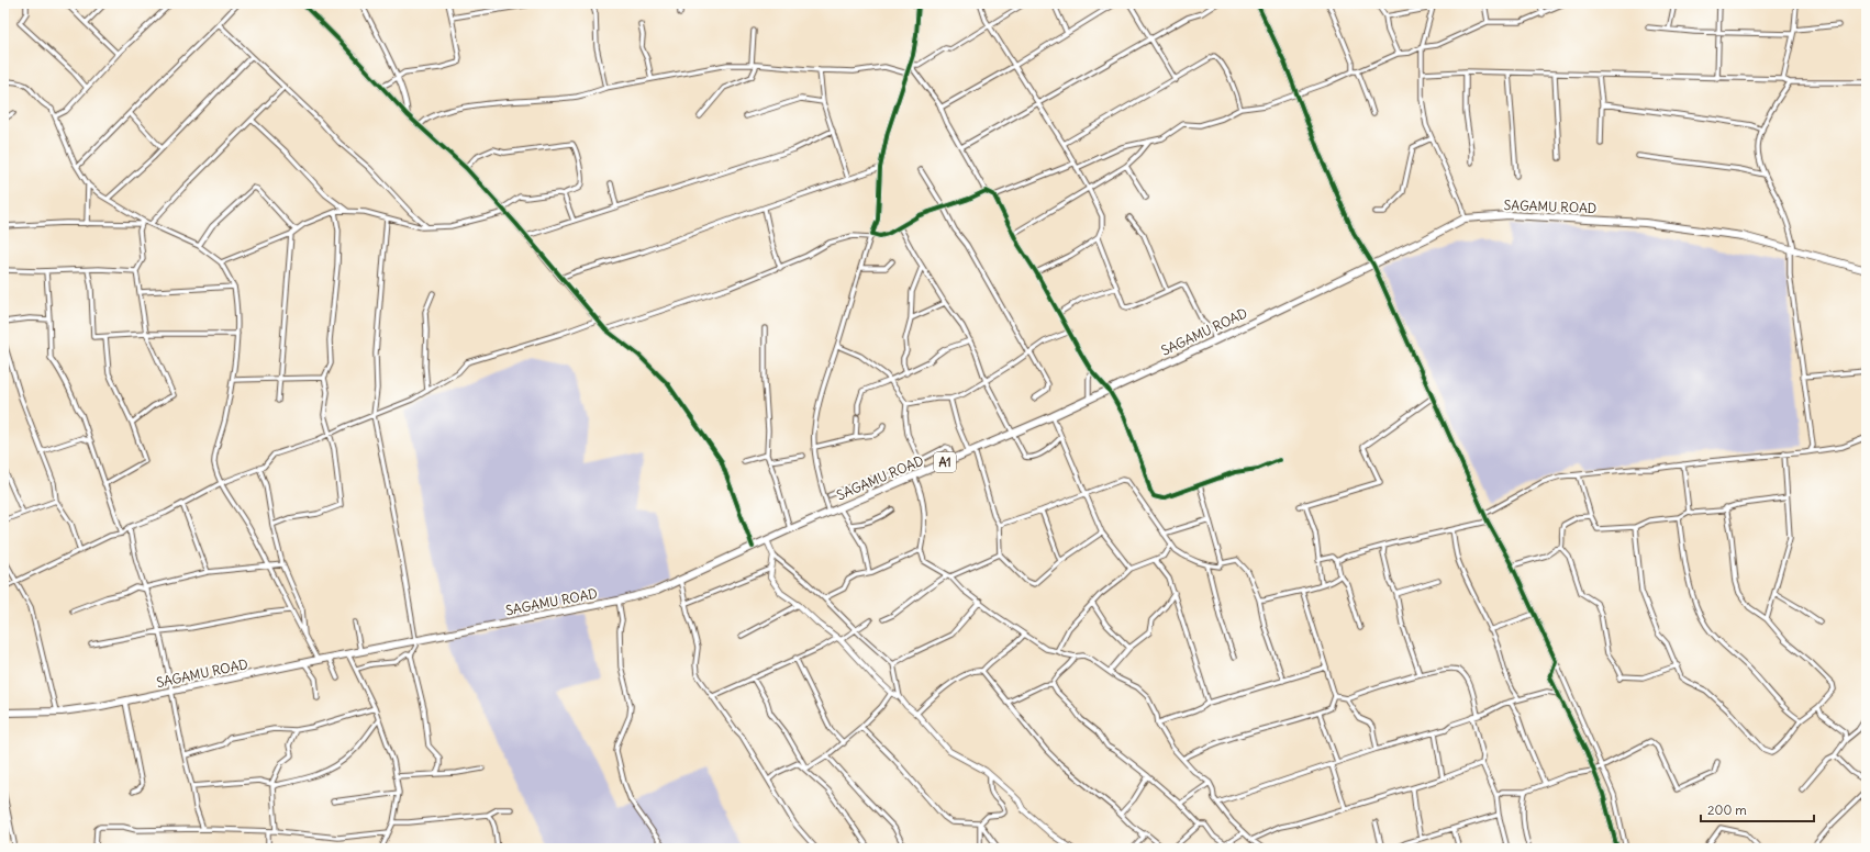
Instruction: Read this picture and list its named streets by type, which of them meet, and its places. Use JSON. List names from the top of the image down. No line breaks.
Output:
{"streets":{"highway":["SAGAMU ROAD","A1"]},"scale_bar":"200 m"}
